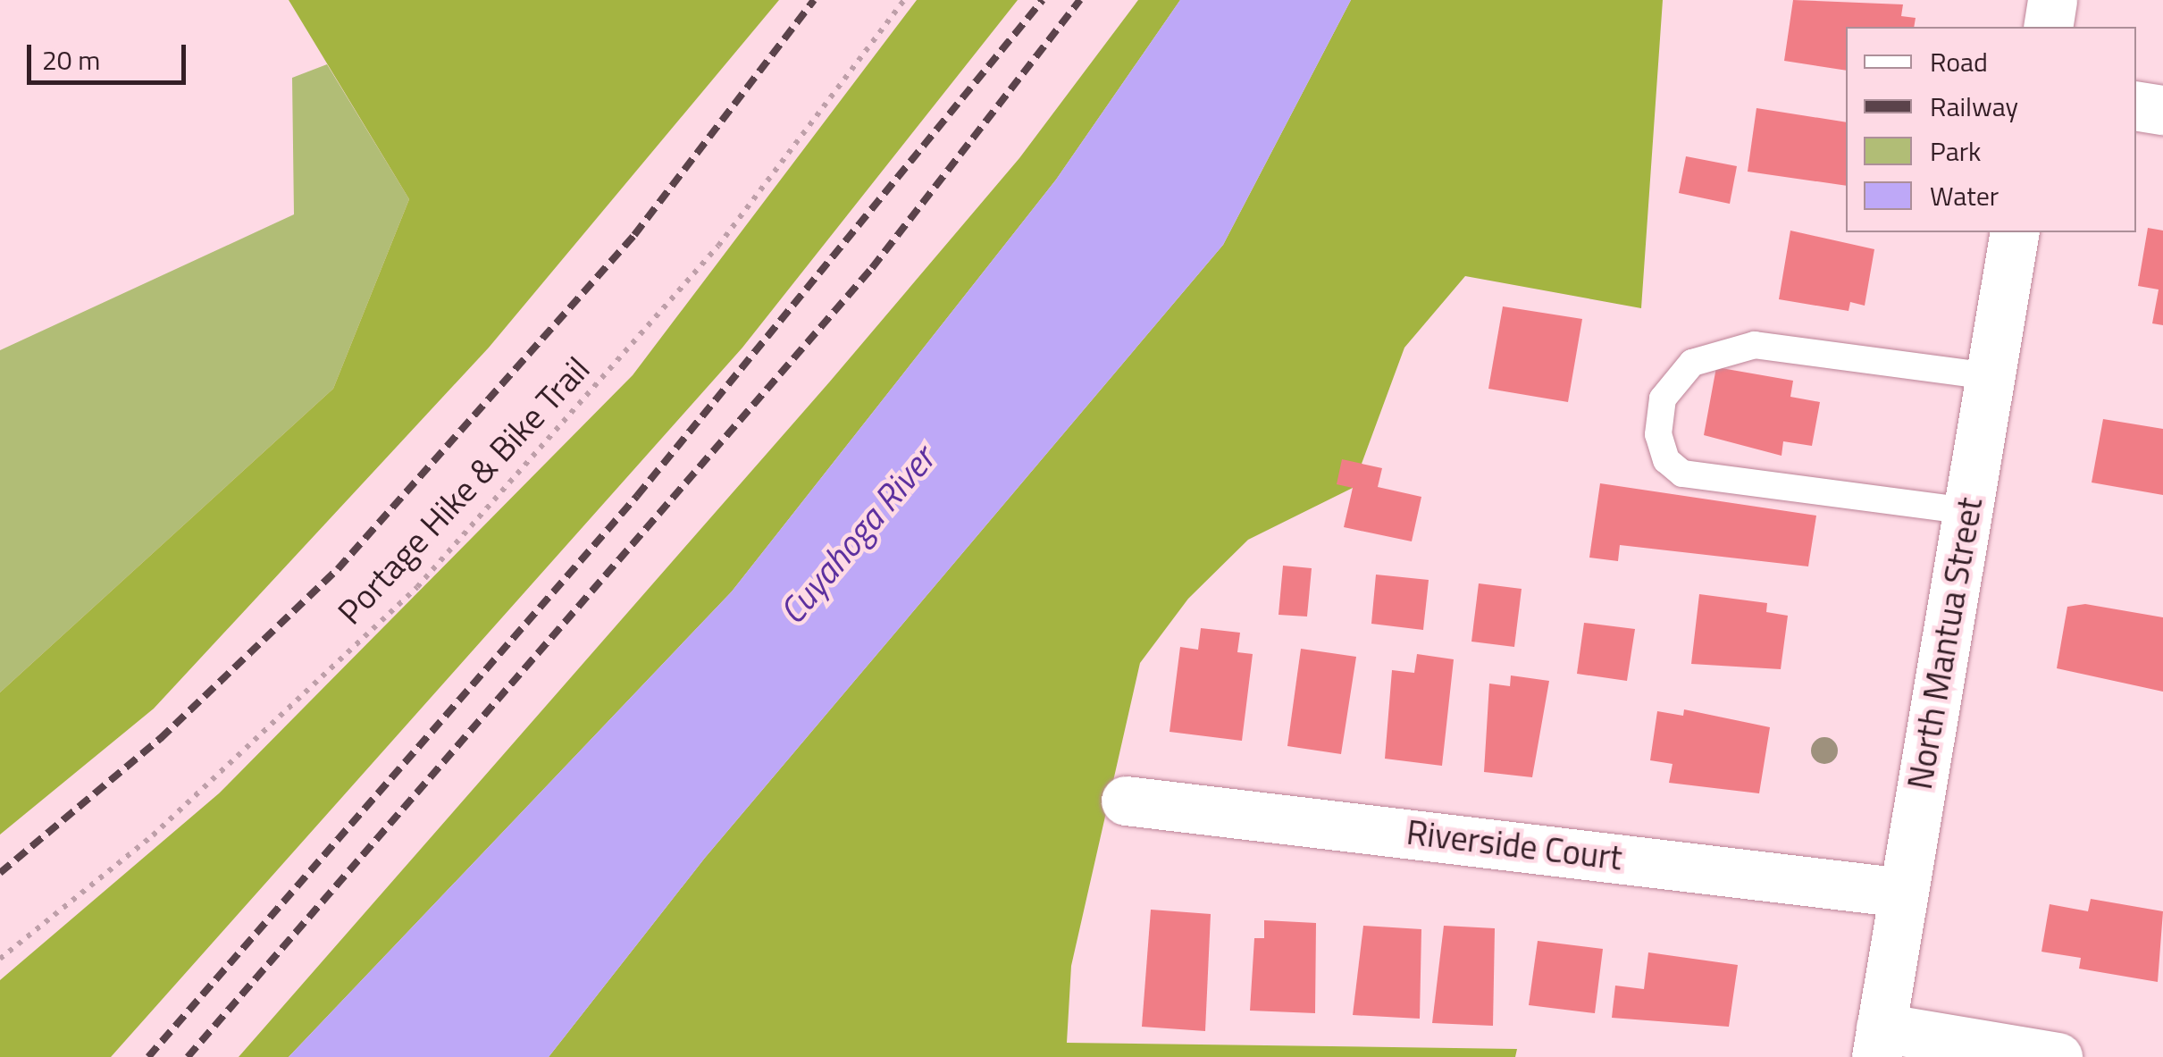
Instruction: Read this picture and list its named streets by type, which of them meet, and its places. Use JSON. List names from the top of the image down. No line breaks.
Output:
{"streets":{"street":["North Mantua Street","Riverside Court"],"path":["Portage Hike & Bike Trail"]},"crossings":[["North Mantua Street","Riverside Court"]],"water":["Cuyahoga River"],"legend":["Road","Railway","Park","Water"],"scale_bar":"20 m"}
